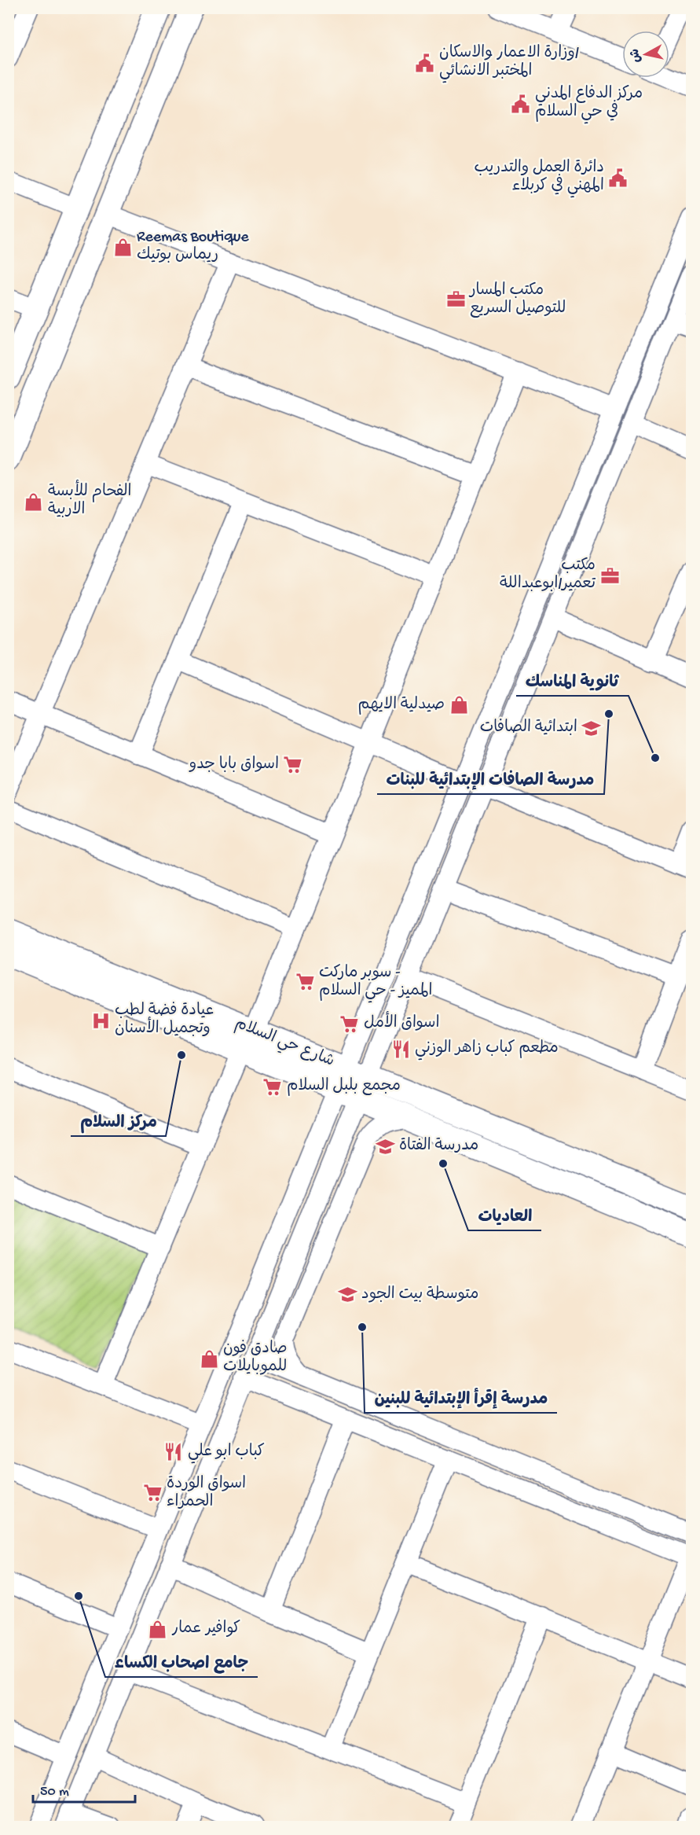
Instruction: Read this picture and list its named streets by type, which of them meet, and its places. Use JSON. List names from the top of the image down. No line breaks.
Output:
{"streets":{"main road":["شارع حي السلام"]},"places":{"public building":["وزارة الاعمار والاسكان/ المختبر الانشائي","مركز الدفاع المدني في حي السلام","دائرة العمل والتدريب المهني في كربلاء"],"shop":["Reemas Boutique ريماس بوتيك","الفحام للأبسة الاربية","صيدلية الايهم","صادق فون للموبايلات","كوافير عمار"],"office":["مكتب المسار للتوصيل السريع","مكتب تعمير/ابوعبداللة"],"other":["مدرسة الصافات الإبتدائية للبنات","ثانوية المناسك","مركز السلام","العاديات","مدرسة إقرأ الإبتدائية للبنين","جامع اصحاب الكساء"],"school or university":["ابتدائية الصافات","مدرسة الفتاة","متوسطة بيت الجود"],"supermarket":["اسواق بابا جدو","سوبر ماركت - المميز - حي السلام","اسواق الأمل","مجمع بلبل السلام","اسواق الوردة الحمراء"],"hospital":["عيادة فضة لطب وتجميل الأسنان"],"restaurant":["مطعم كباب زاهر الوزني","كباب ابو علي"]},"scale_bar":"50 m","north":"left"}
